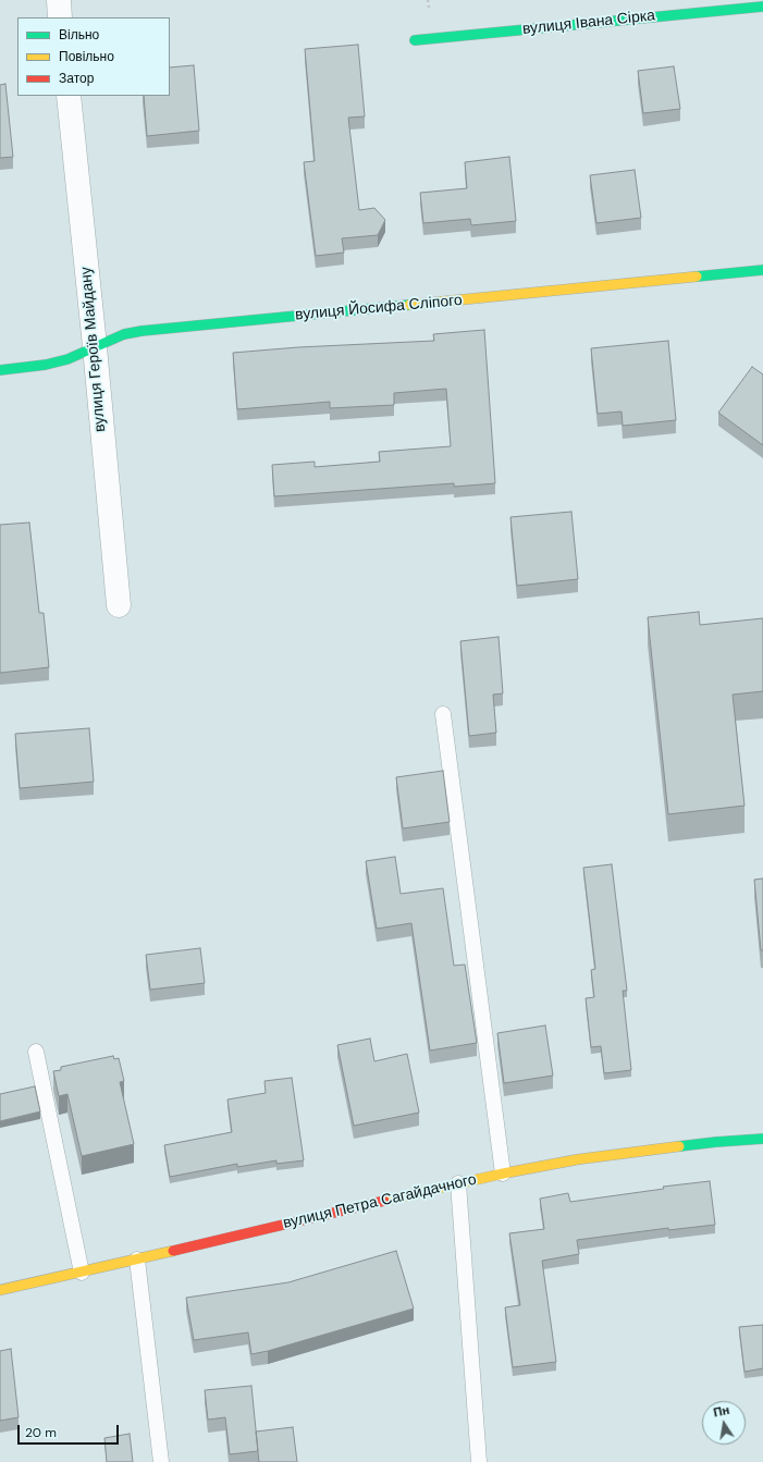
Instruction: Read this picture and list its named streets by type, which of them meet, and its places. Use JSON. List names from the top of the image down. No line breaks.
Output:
{"streets":{"street":["вулиця Івана Сірка","вулиця Йосифа Сліпого","вулиця Героїв Майдану","вулиця Петра Сагайдачного"]},"crossings":[["вулиця Йосифа Сліпого","вулиця Героїв Майдану"]],"legend":["Вільно","Повільно","Затор"],"scale_bar":"20 m","north":"top"}
